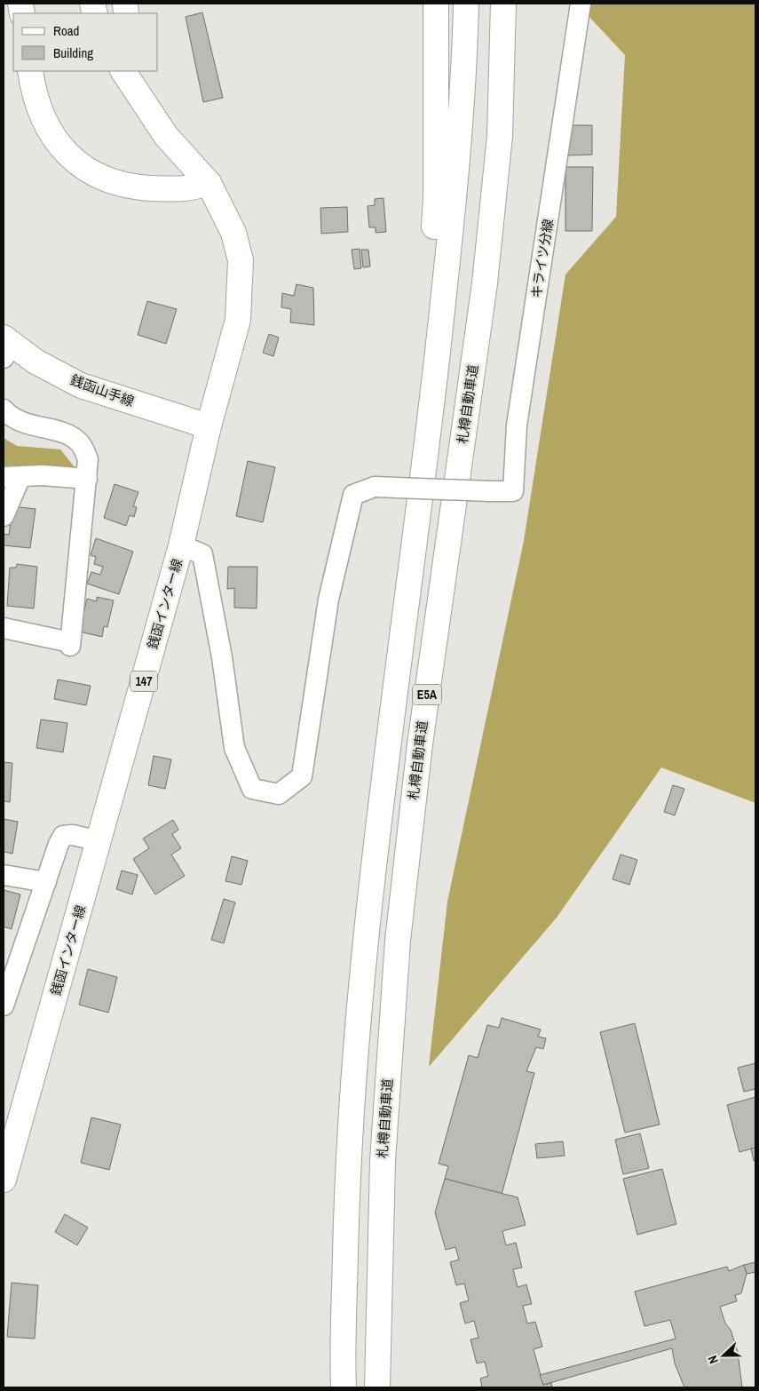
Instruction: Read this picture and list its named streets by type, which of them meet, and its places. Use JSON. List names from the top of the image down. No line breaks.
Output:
{"streets":{"main road":["銭函山手線","札樽自動車道","銭函インター線","147","E5A"],"street":["キライツ分線"]},"crossings":[["キライツ分線","銭函インター線"],["銭函山手線","銭函インター線"]],"legend":["Road","Building"],"north":"left"}
